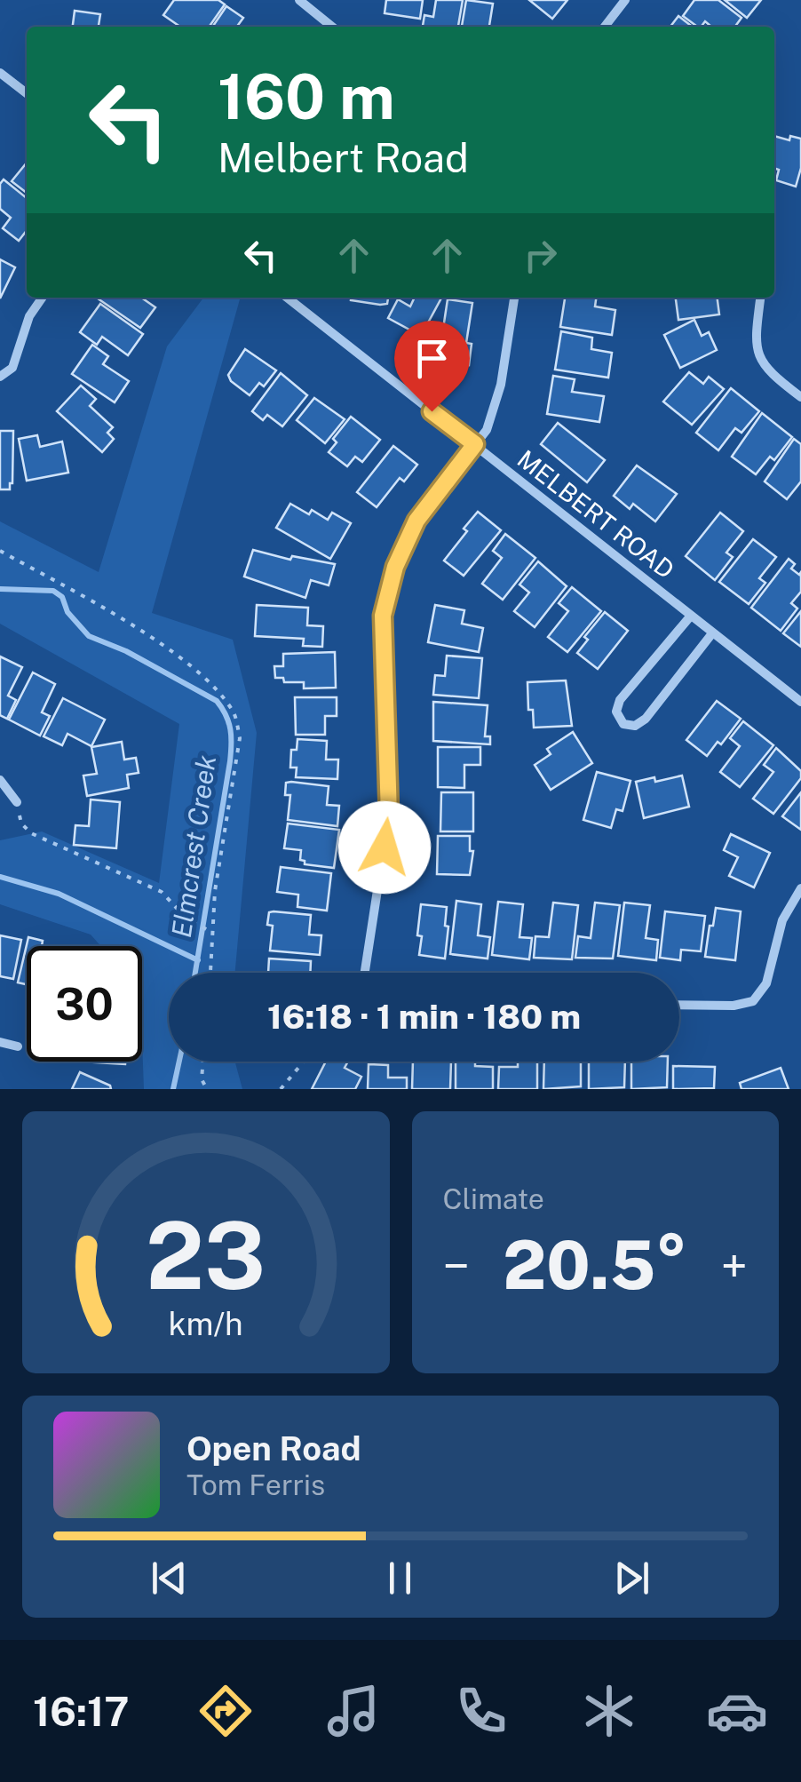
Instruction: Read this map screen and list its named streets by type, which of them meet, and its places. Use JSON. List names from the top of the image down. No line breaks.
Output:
{"streets":{"street":["MELBERT ROAD"]},"water":["Elmcrest Creek"],"page":{"turn":["160 m","Melbert Road"],"limit":"30","trip":"16:18 · 1 min · 180 m","tile":"Climate","heat":["−","20.5°","+"],"song":["Open Road","Tom Ferris"],"tabs":"16:17","gauge":["23","km/h"]}}
